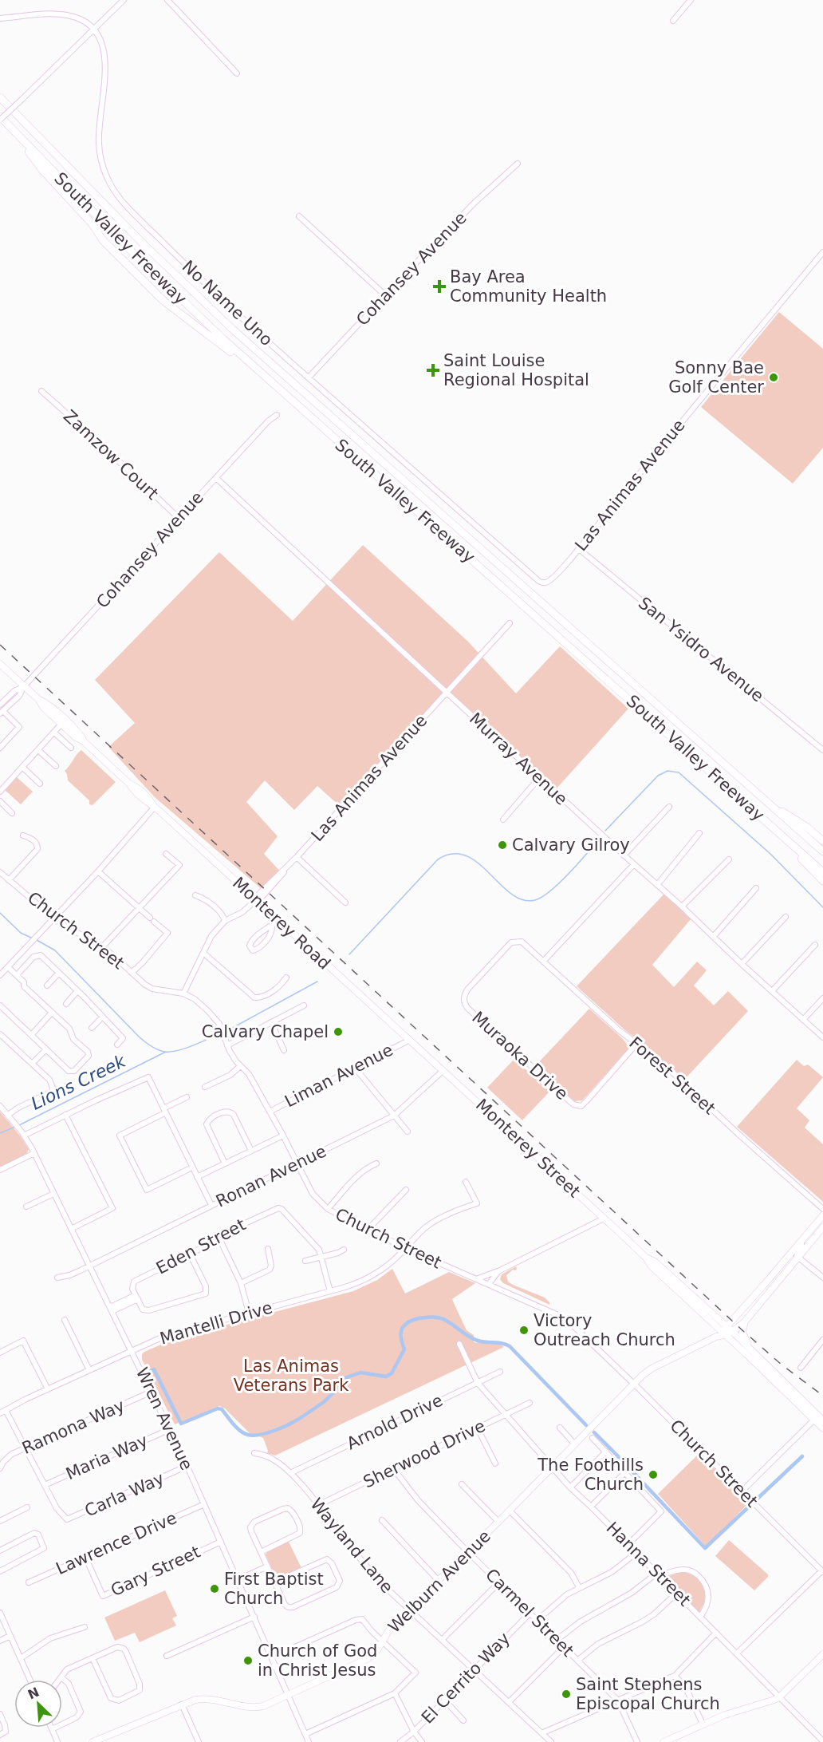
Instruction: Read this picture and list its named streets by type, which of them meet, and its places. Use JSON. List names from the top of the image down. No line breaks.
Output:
{"streets":{"highway":["South Valley Freeway"],"main road":["Monterey Road","Monterey Street","Welburn Avenue"],"street":["Cohansey Avenue","No Name Uno","Zamzow Court","Las Animas Avenue","San Ysidro Avenue","Murray Avenue","Church Street","Muraoka Drive","Liman Avenue","Forest Street","Ronan Avenue","Eden Street","Mantelli Drive","Wren Avenue","Arnold Drive","Ramona Way","Sherwood Drive","Maria Way","Carla Way","Lawrence Drive","Wayland Lane","Hanna Street","Gary Street","Carmel Street","El Cerrito Way"]},"crossings":[["Cohansey Avenue","No Name Uno"],["Cohansey Avenue","Zamzow Court"],["Cohansey Avenue","Murray Avenue"],["Cohansey Avenue","Monterey Road"],["No Name Uno","Las Animas Avenue"],["Las Animas Avenue","San Ysidro Avenue"],["Las Animas Avenue","Murray Avenue"],["Las Animas Avenue","Monterey Road"],["Monterey Road","Liman Avenue"],["Monterey Road","Monterey Street"],["Church Street","Liman Avenue"],["Church Street","Ronan Avenue"],["Church Street","Mantelli Drive"],["Church Street","Welburn Avenue"],["Muraoka Drive","Forest Street"],["Liman Avenue","Monterey Street"],["Monterey Street","Ronan Avenue"],["Monterey Street","Welburn Avenue"],["Ronan Avenue","Wren Avenue"],["Mantelli Drive","Wren Avenue"],["Wren Avenue","Ramona Way"],["Wren Avenue","Maria Way"],["Wren Avenue","Carla Way"],["Wren Avenue","Lawrence Drive"],["Wren Avenue","Gary Street"],["Wren Avenue","Welburn Avenue"],["Arnold Drive","Wayland Lane"],["Arnold Drive","Hanna Street"],["Sherwood Drive","Wayland Lane"],["Sherwood Drive","Hanna Street"],["Sherwood Drive","Carmel Street"],["Maria Way","Carla Way"],["Lawrence Drive","Gary Street"],["Wayland Lane","Welburn Avenue"],["Wayland Lane","El Cerrito Way"],["Hanna Street","Welburn Avenue"],["Welburn Avenue","Carmel Street"],["Carmel Street","El Cerrito Way"]],"water":["Lions Creek"],"parks":["Las Animas Veterans Park"],"places":{"health":["Bay Area Community Health","Saint Louise Regional Hospital"],"other":["Sonny Bae Golf Center","Calvary Gilroy","Calvary Chapel","Victory Outreach Church","The Foothills Church","First Baptist Church","Church of God in Christ Jesus","Saint Stephens Episcopal Church"]},"north":"top left"}
